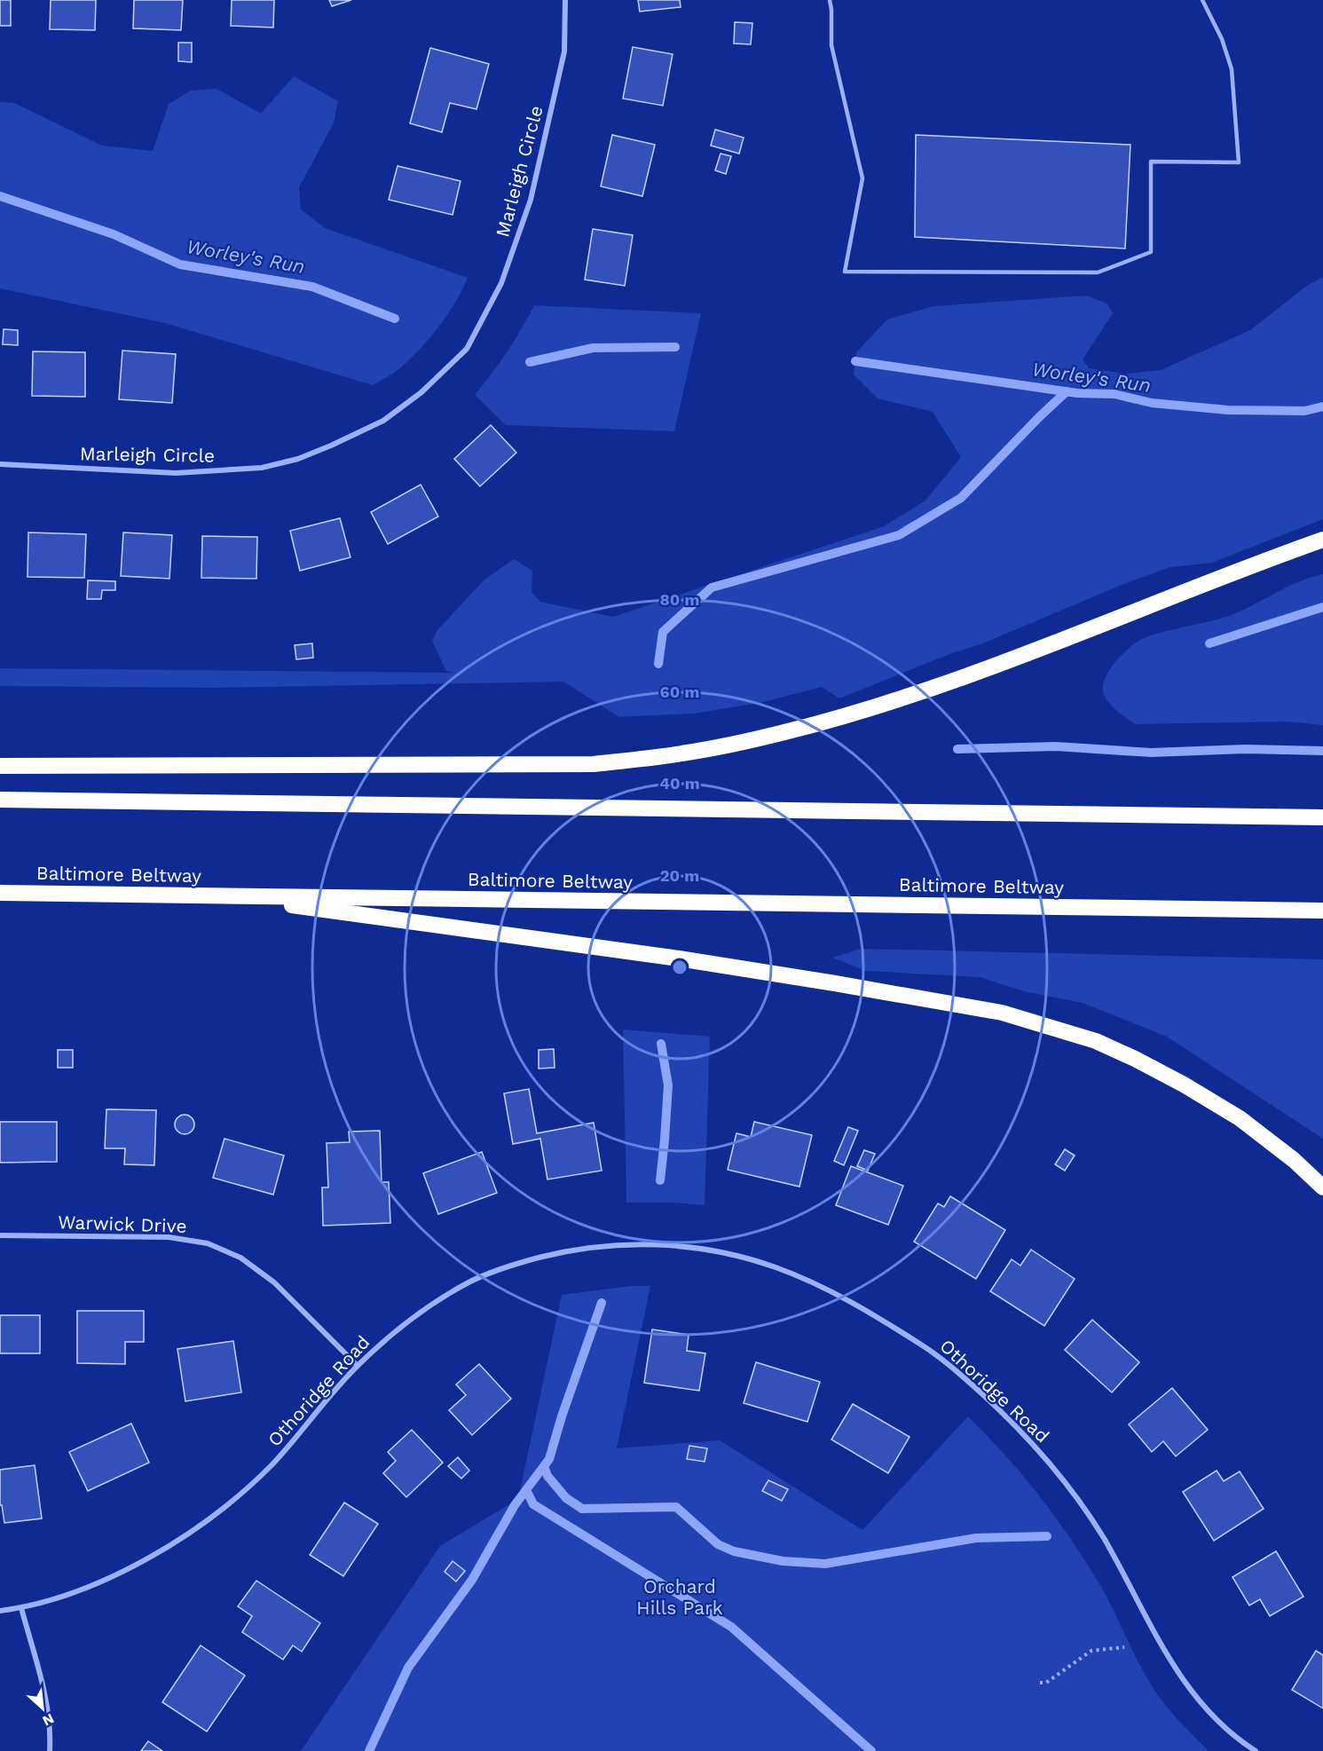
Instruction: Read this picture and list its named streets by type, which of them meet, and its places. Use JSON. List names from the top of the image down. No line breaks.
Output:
{"streets":{"highway":["Baltimore Beltway"],"street":["Marleigh Circle","Warwick Drive","Othoridge Road"]},"crossings":[["Warwick Drive","Othoridge Road"]],"water":["Worley's Run"],"parks":["Orchard Hills Park"],"north":"bottom right","rings":["80 m","60 m","40 m","20 m"]}
